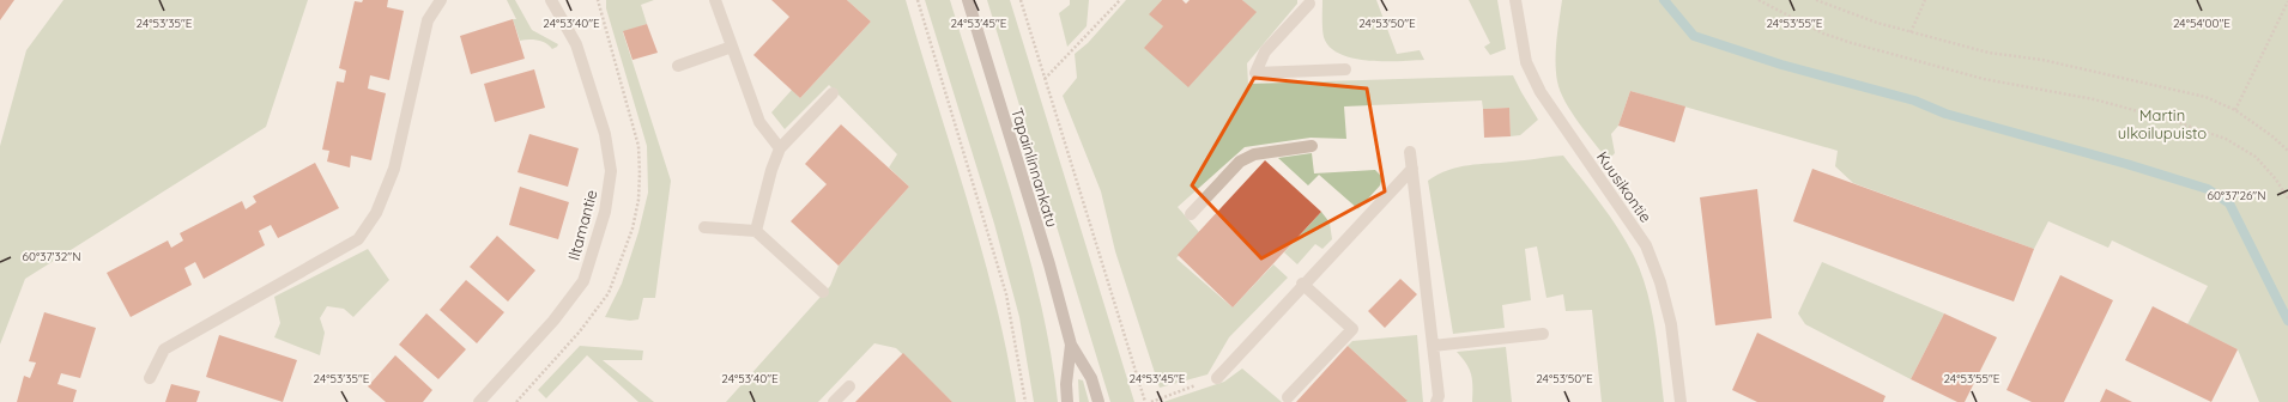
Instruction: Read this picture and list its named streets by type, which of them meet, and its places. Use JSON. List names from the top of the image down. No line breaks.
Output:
{"streets":{"street":["Tapainlinnankatu","Kuusikontie","Iltamantie"]},"parks":["Martin ulkoilupuisto"],"coordinates":["24°53'35\"E","24°53'40\"E","24°53'45\"E","24°53'50\"E","24°53'55\"E","24°54'00\"E","60°37'26\"N","60°37'32\"N"]}
